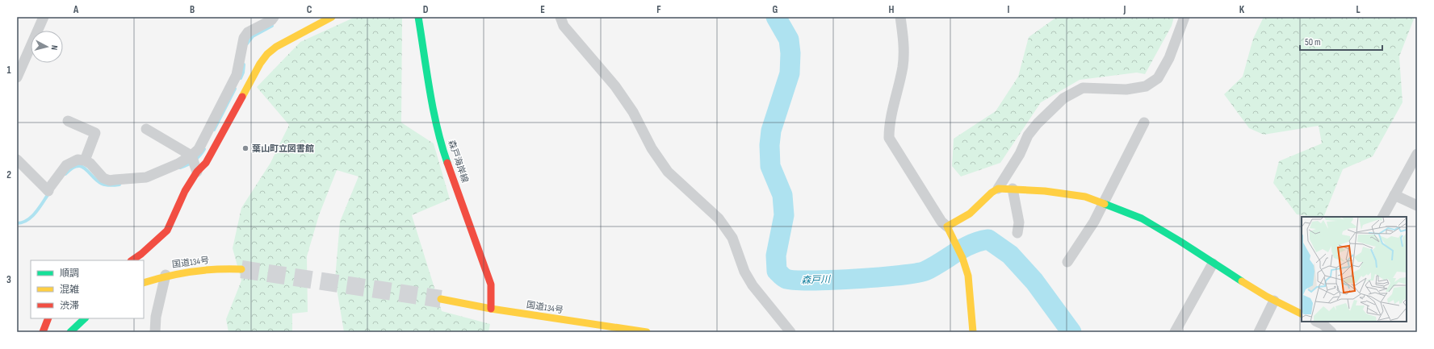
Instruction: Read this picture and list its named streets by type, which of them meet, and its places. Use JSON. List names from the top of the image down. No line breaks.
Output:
{"streets":{"main road":["森戸海岸線","国道134号"]},"crossings":[["森戸海岸線","国道134号"]],"water":["森戸川"],"places":["葉山町立図書館"],"legend":["順調","混雑","渋滞"],"scale_bar":"50 m","north":"right","grid":{"columns":["A","B","C","D","E","F","G","H","I","J","K","L"],"rows":["1","2","3"]}}
